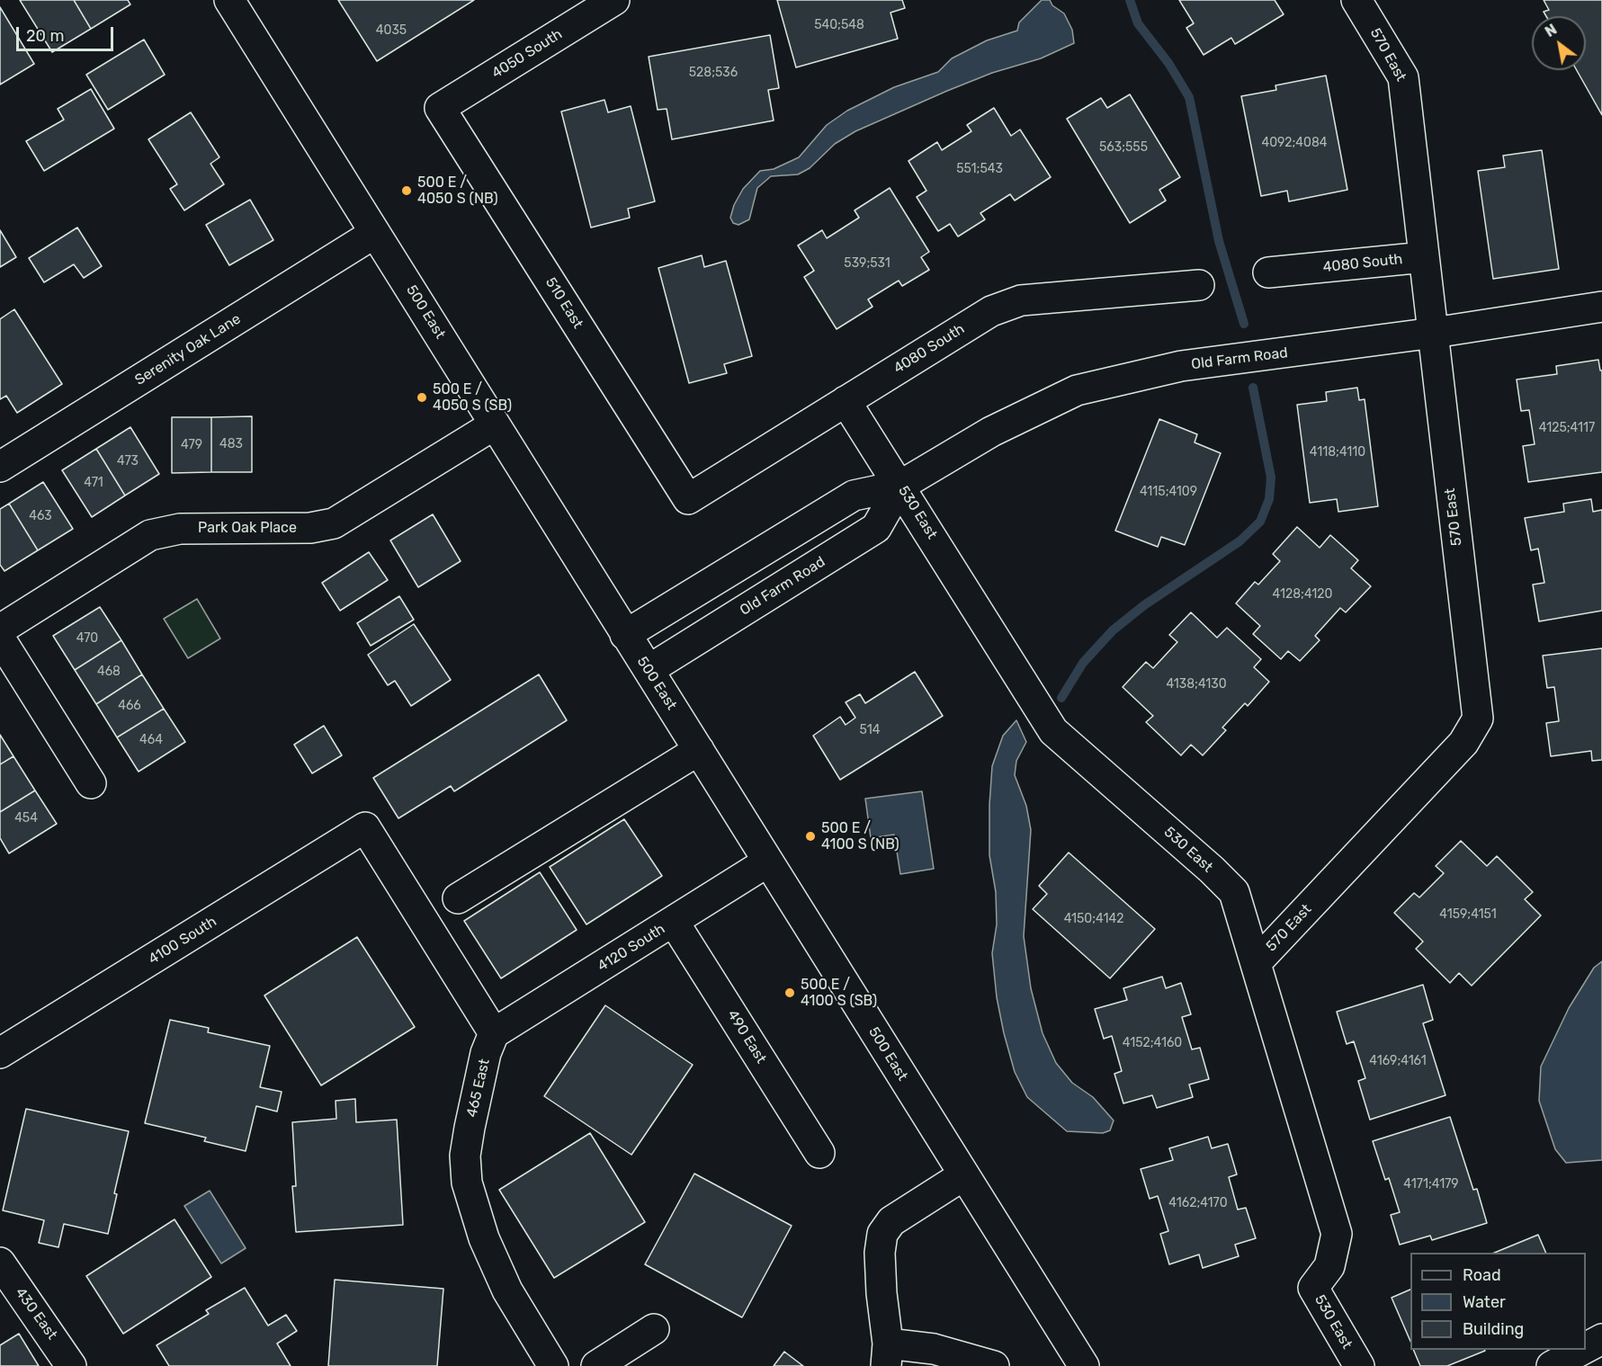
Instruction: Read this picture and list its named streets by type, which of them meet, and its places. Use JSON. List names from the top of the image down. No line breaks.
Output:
{"streets":{"street":["4050 South","570 East","4080 South","510 East","500 East","Serenity Oak Lane","Old Farm Road","530 East","Park Oak Place","4100 South","4120 South","490 East","465 East","430 East"]},"crossings":[["4050 South","510 East"],["570 East","4080 South"],["570 East","Old Farm Road"],["570 East","530 East"],["4080 South","510 East"],["4080 South","530 East"],["500 East","Serenity Oak Lane"],["500 East","Old Farm Road"],["500 East","Park Oak Place"],["500 East","4120 South"],["Old Farm Road","530 East"],["4100 South","4120 South"],["4100 South","465 East"],["4120 South","490 East"],["4120 South","465 East"]],"places":["500 E / 4050 S (NB)","500 E / 4050 S (SB)","500 E / 4100 S (NB)","500 E / 4100 S (SB)"],"house_numbers":["540;548","4035","528;536","4092;4084","563;555","551;543","539;531","4125;4117","483","479","4118;4110","473","471","4115;4109","463","4128;4120","470","468","4138;4130","466","514","464","454","4159;4151","4150;4142","4152;4160","4169;4161","4171;4179","4162;4170"],"legend":["Road","Water","Building"],"scale_bar":"20 m","north":"top left"}
